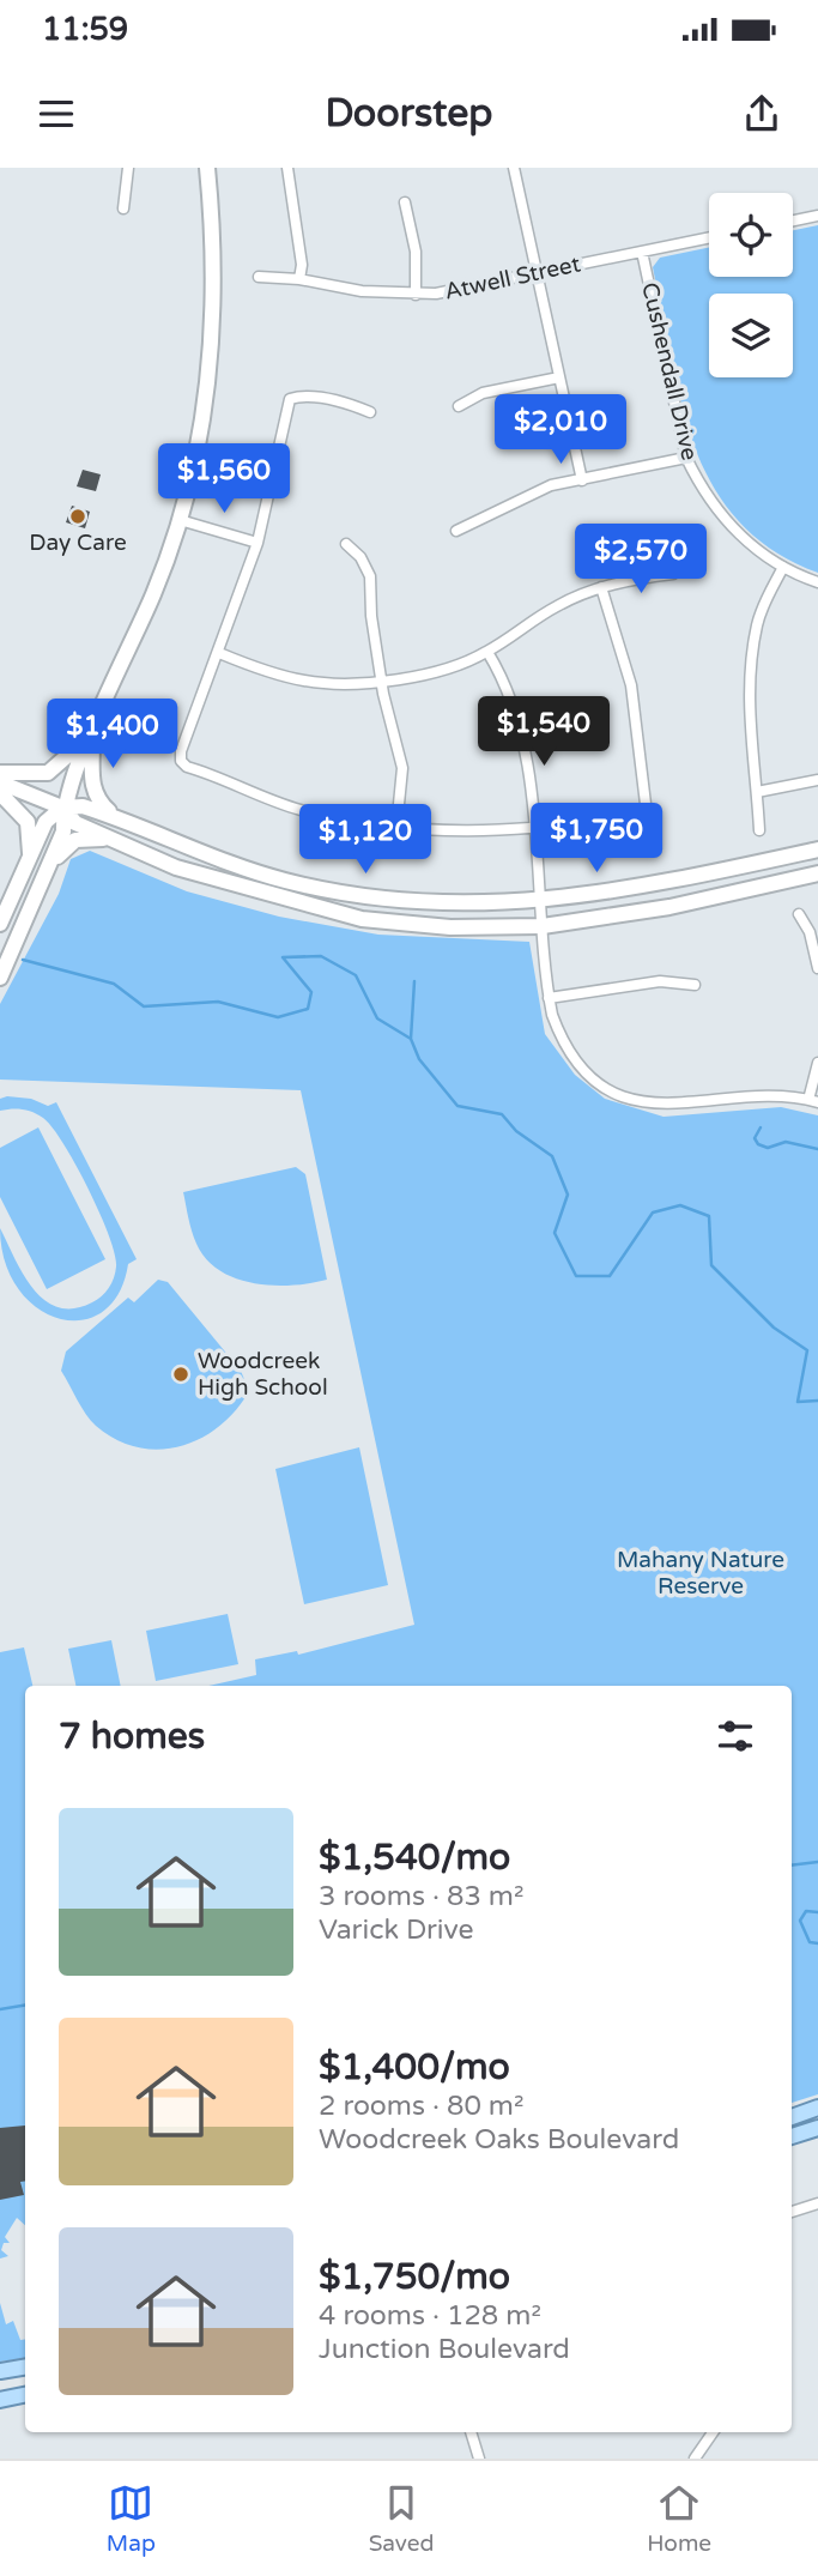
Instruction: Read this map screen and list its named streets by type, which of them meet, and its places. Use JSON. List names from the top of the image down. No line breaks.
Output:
{"streets":{"street":["Atwell Street","Cushendall Drive"]},"crossings":[["Atwell Street","Cushendall Drive"]],"parks":["Mahany Nature Reserve"],"places":["Day Care","Woodcreek High School"],"page":{"status":"11:59","header":"Doorstep","price":["$2,010","$1,560","$2,570","$1,540","$1,400","$1,750","$1,120"],"heading":"7 homes","list":[{"name":"$1,540/mo","note":"3 rooms · 83 m² · Varick Drive"},{"name":"$1,400/mo","note":"2 rooms · 80 m² · Woodcreek Oaks Boulevard"},{"name":"$1,750/mo","note":"4 rooms · 128 m² · Junction Boulevard"}],"tabs":["Map","Saved","Home"]}}
